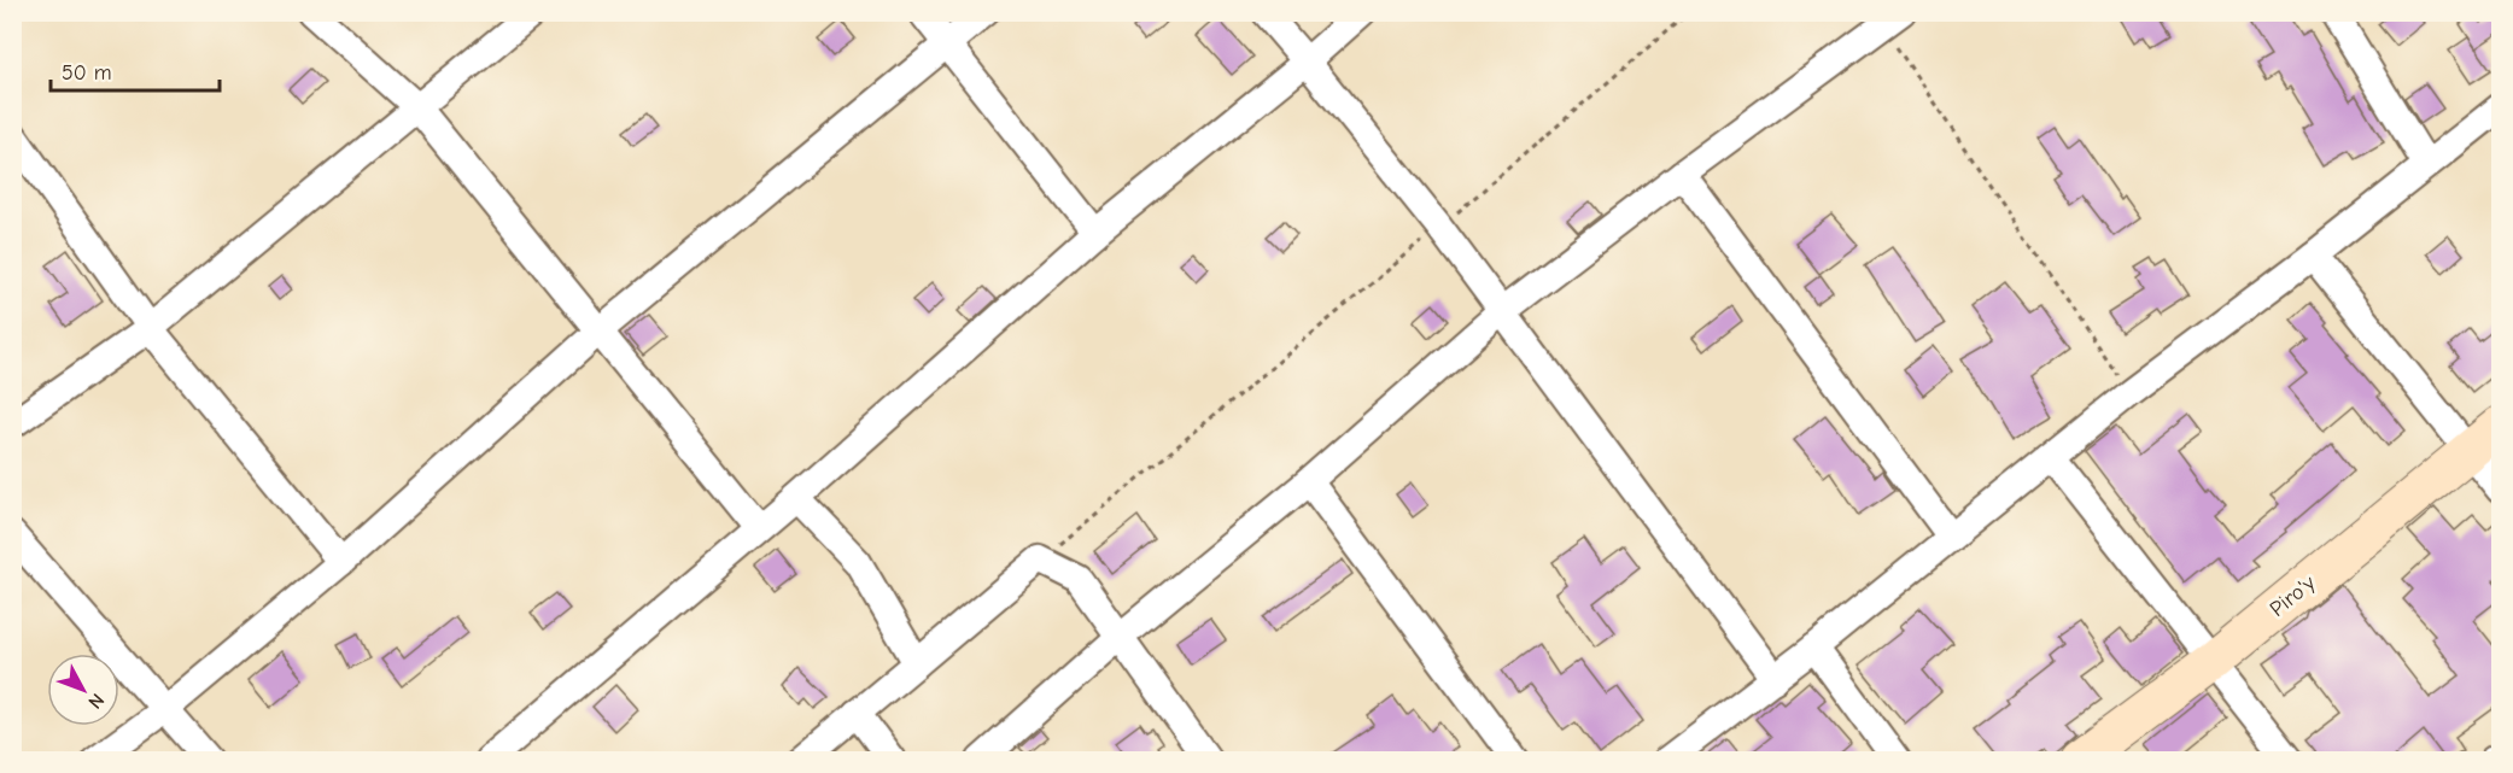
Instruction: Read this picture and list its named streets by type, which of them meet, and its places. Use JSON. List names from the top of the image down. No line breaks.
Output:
{"streets":{"main road":["Piro'y"]},"scale_bar":"50 m","north":"bottom right"}
